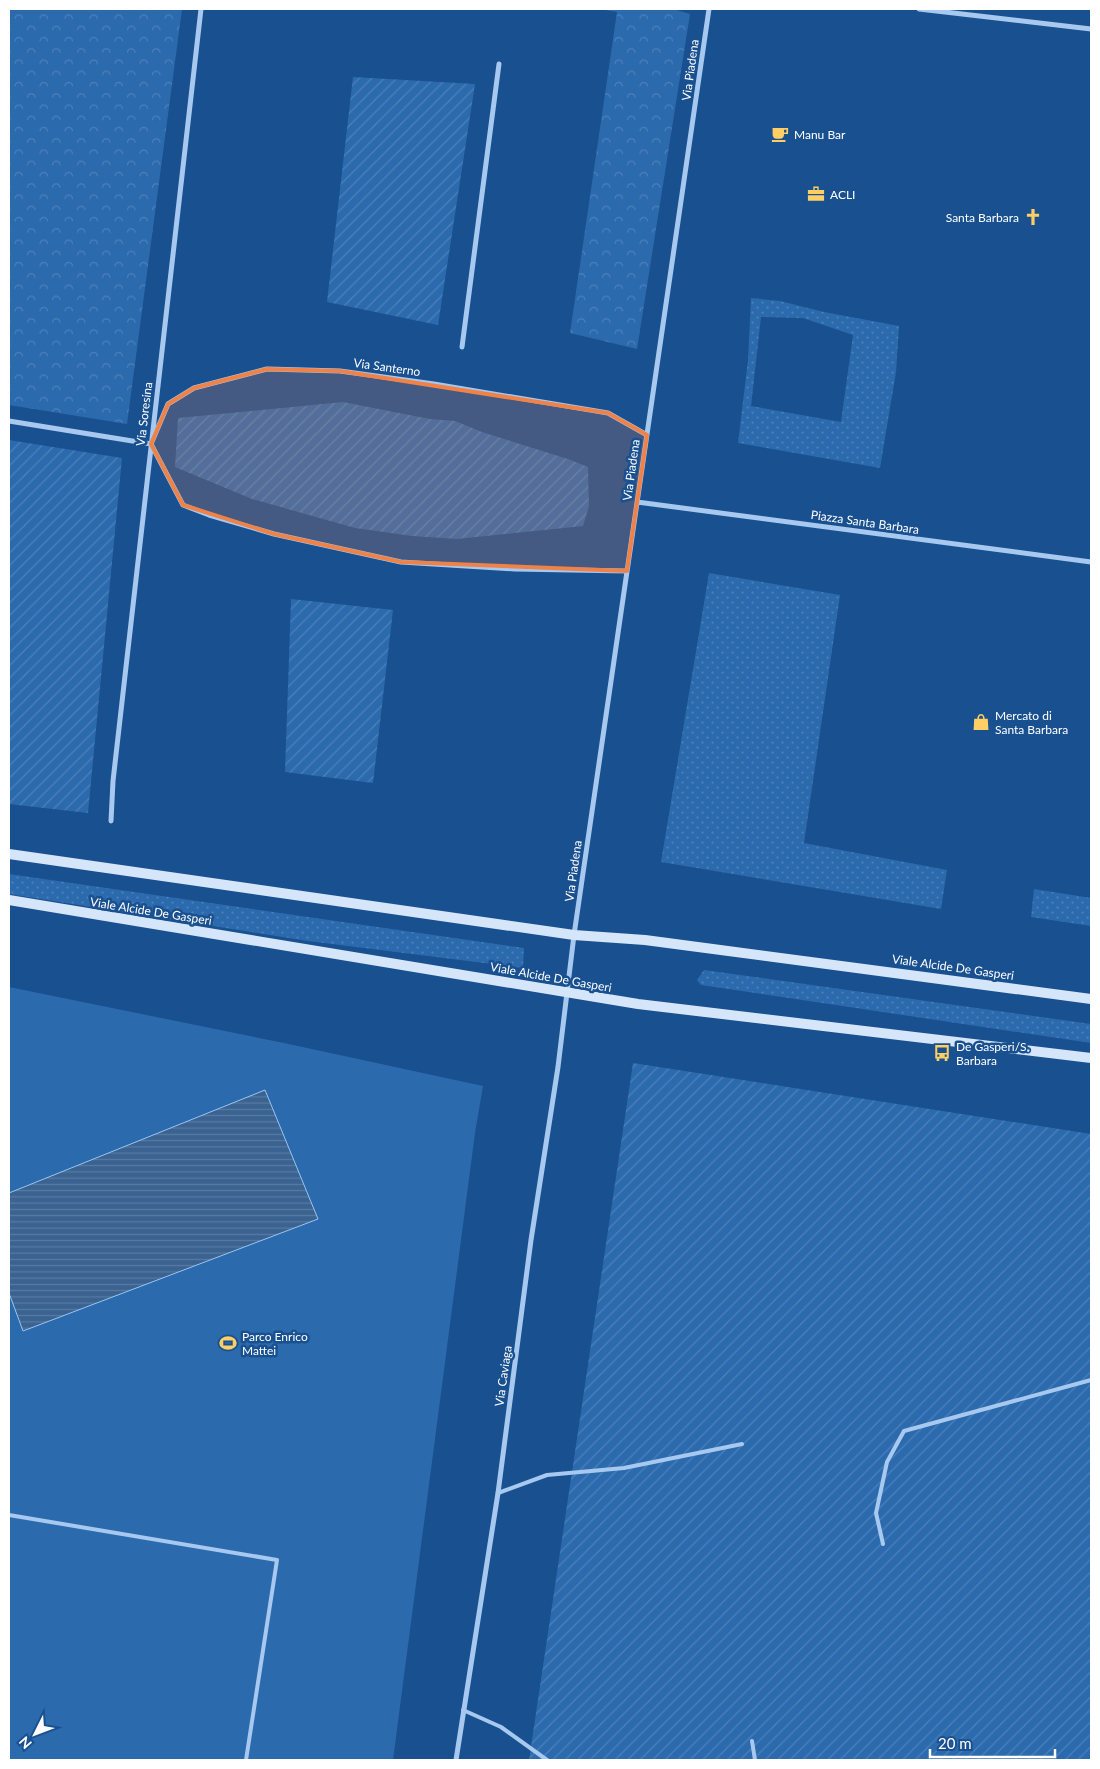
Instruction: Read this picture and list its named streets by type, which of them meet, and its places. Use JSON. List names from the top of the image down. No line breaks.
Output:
{"streets":{"street":["Via Piadena","Via Santerno","Via Soresina","Piazza Santa Barbara","Viale Alcide De Gasperi","Via Caviaga"]},"crossings":[["Via Piadena","Via Santerno"],["Via Piadena","Piazza Santa Barbara"],["Via Piadena","Viale Alcide De Gasperi"],["Via Santerno","Via Soresina"],["Viale Alcide De Gasperi","Via Caviaga"]],"places":{"cafe":["Manu Bar"],"office":["ACLI"],"church":["Santa Barbara"],"shop":["Mercato di Santa Barbara"],"bus stop":["De Gasperi/S. Barbara"],"sports":["Parco Enrico Mattei"]},"scale_bar":"20 m","north":"bottom left"}
